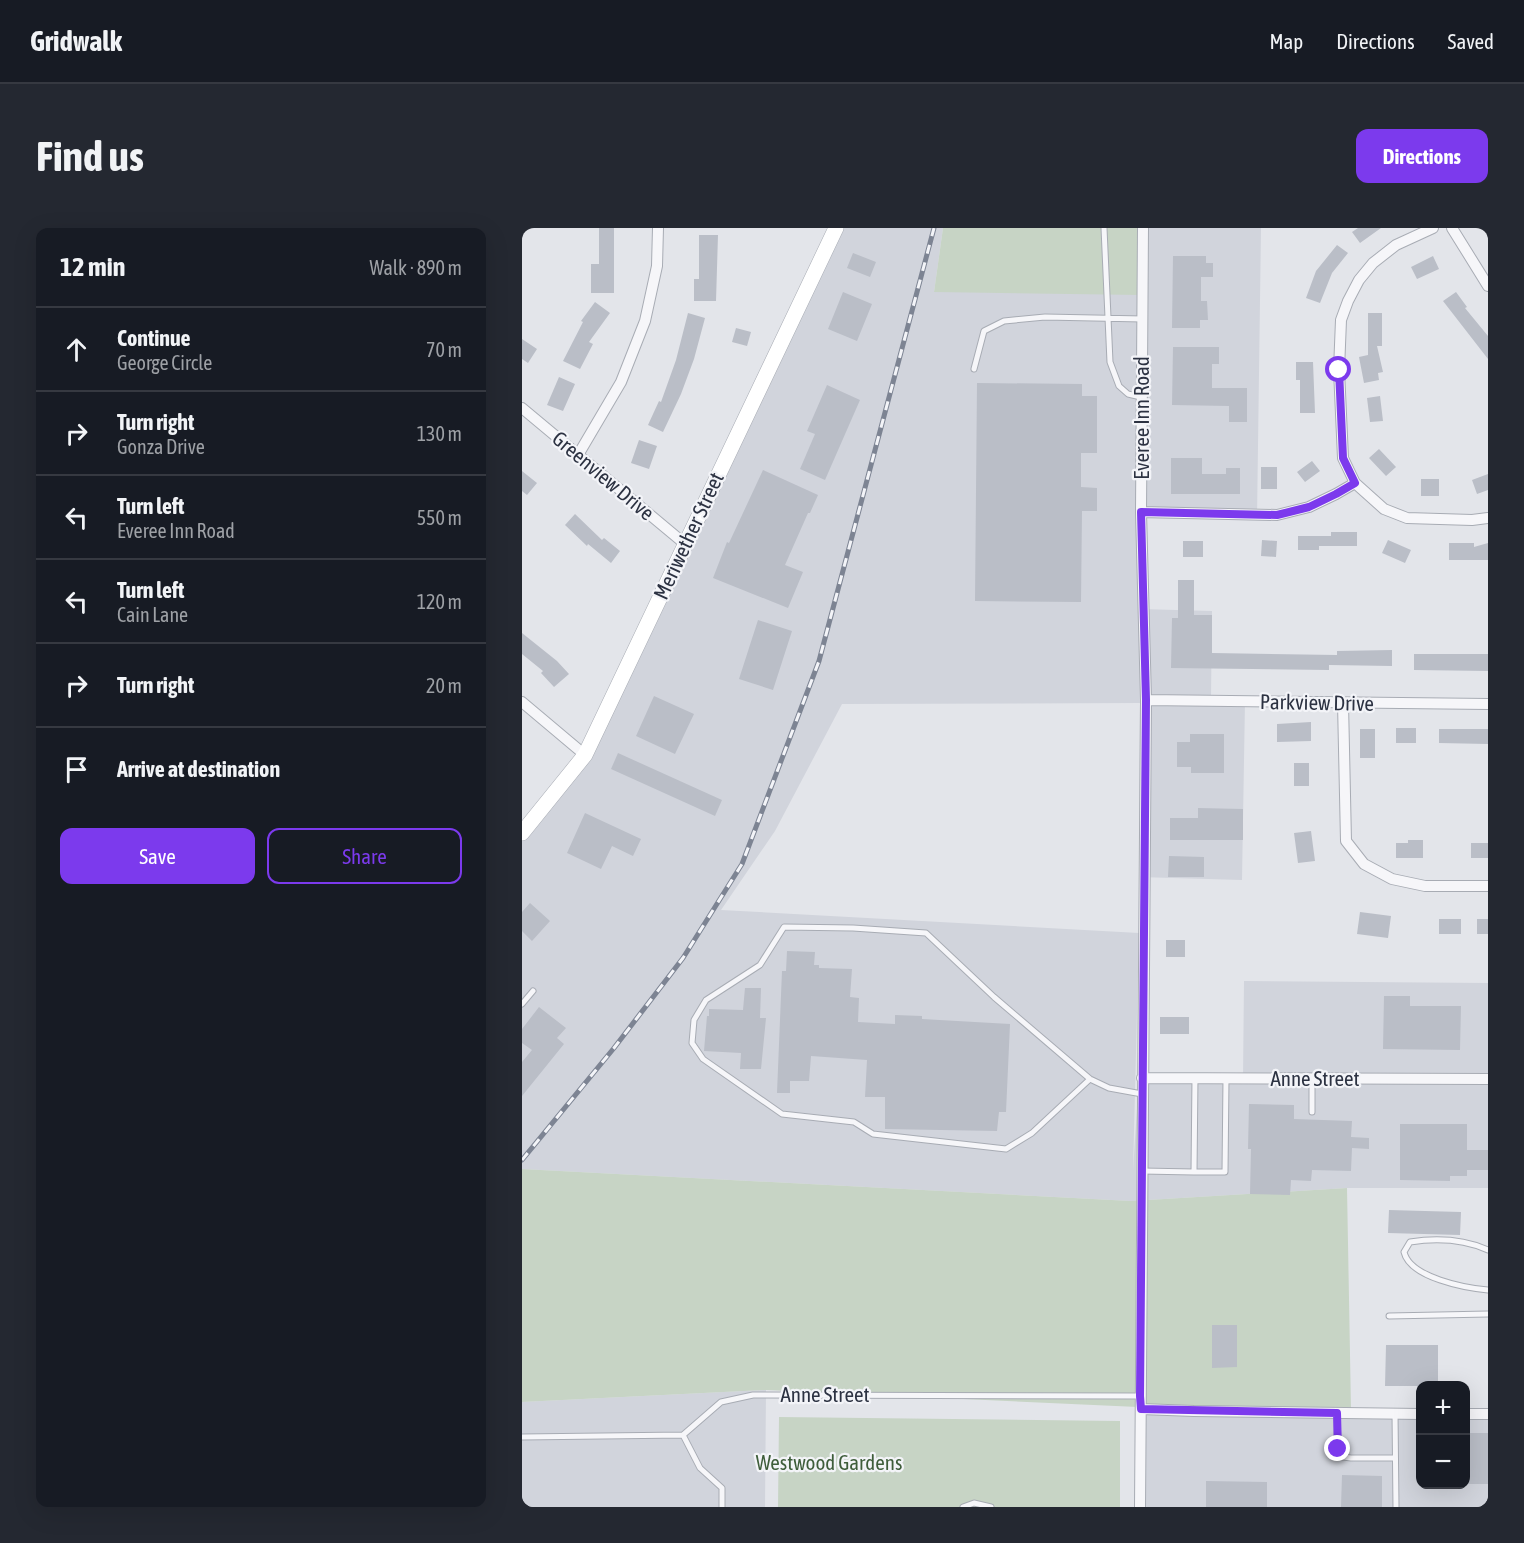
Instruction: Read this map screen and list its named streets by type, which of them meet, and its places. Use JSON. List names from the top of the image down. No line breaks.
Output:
{"streets":{"street":["Everee Inn Road","Greenview Drive","Meriwether Street","Parkview Drive","Anne Street"]},"crossings":[["Everee Inn Road","Parkview Drive"],["Everee Inn Road","Anne Street"],["Greenview Drive","Meriwether Street"]],"parks":["Westwood Gardens"],"page":{"header":"Gridwalk","nav":["Map","Directions","Saved"],"buttons":["Directions",["Save","Share"]],"title":"Find us","heading":["12 min","Walk · 890 m"],"list":[["Continue","George Circle","70 m"],["Turn right","Gonza Drive","130 m"],["Turn left","Everee Inn Road","550 m"],["Turn left","Cain Lane","120 m"],["Turn right","20 m"],"Arrive at destination"],"map_buttons":["+","−"]}}
